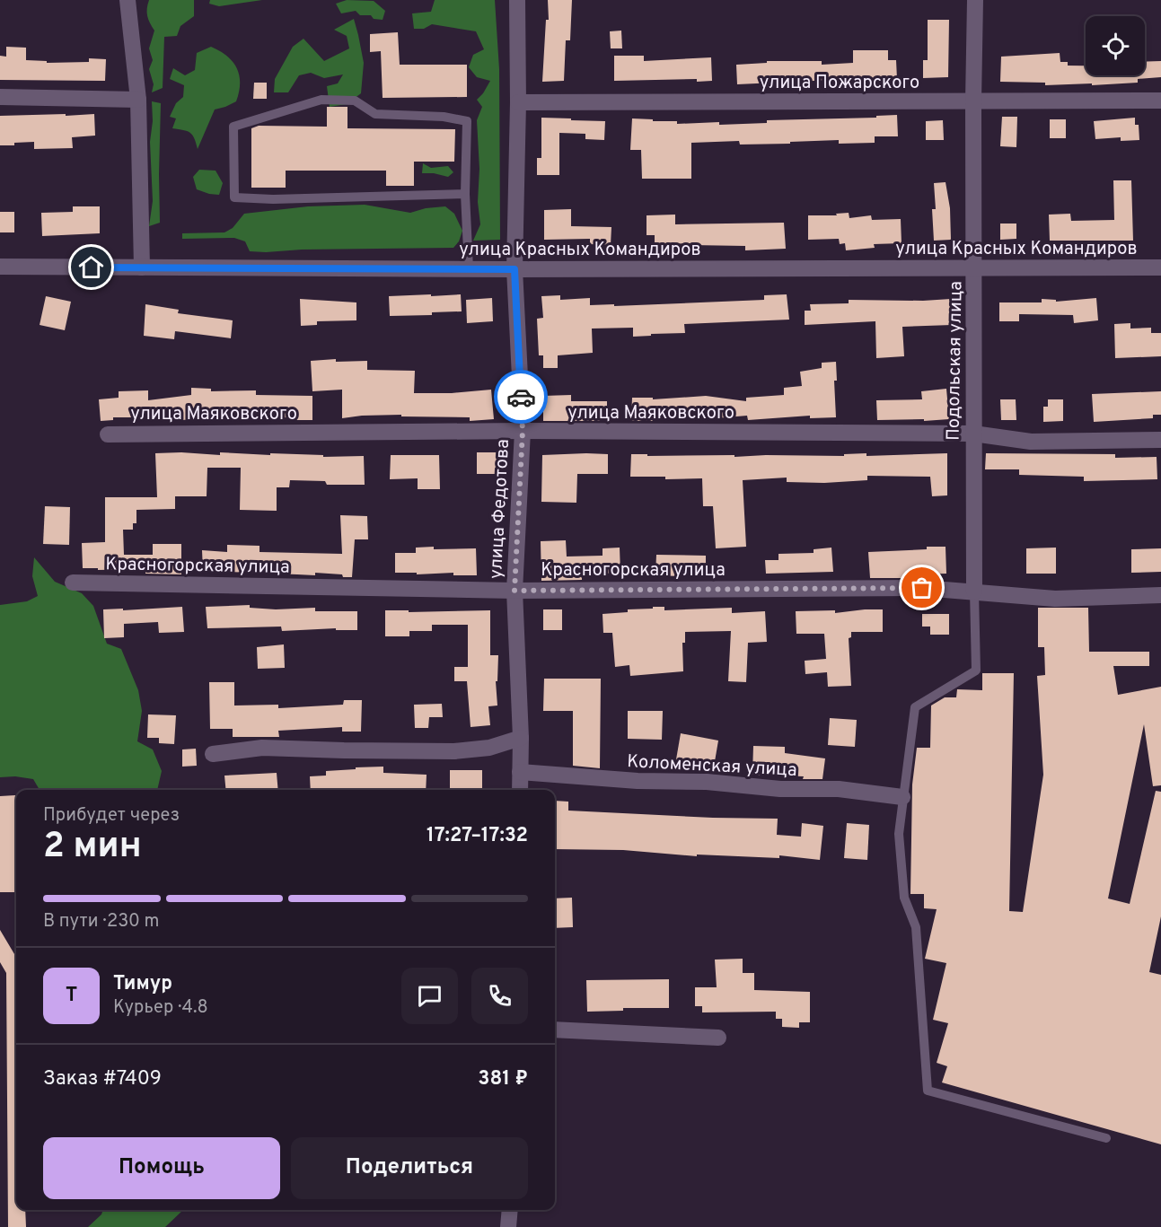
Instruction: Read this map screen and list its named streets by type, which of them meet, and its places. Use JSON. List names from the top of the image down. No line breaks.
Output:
{"streets":{"street":["улица Пожарского","улица Красных Командиров","Подольская улица","улица Маяковского","улица Федотова","Красногорская улица","Коломенская улица"]},"crossings":[["улица Пожарского","Подольская улица"],["улица Пожарского","улица Федотова"],["улица Красных Командиров","Подольская улица"],["улица Красных Командиров","улица Федотова"],["Подольская улица","улица Маяковского"],["Подольская улица","Красногорская улица"],["улица Маяковского","улица Федотова"],["улица Федотова","Красногорская улица"],["улица Федотова","Коломенская улица"]],"page":{"heading":["2 мин","Прибудет через","17:27–17:32"],"panel":["Тимур","Курьер · 4.8","Заказ #7409","381 ₽"],"bar":"В пути · 230 m","round":"Т","buttons":["Помощь","Поделиться"]}}
